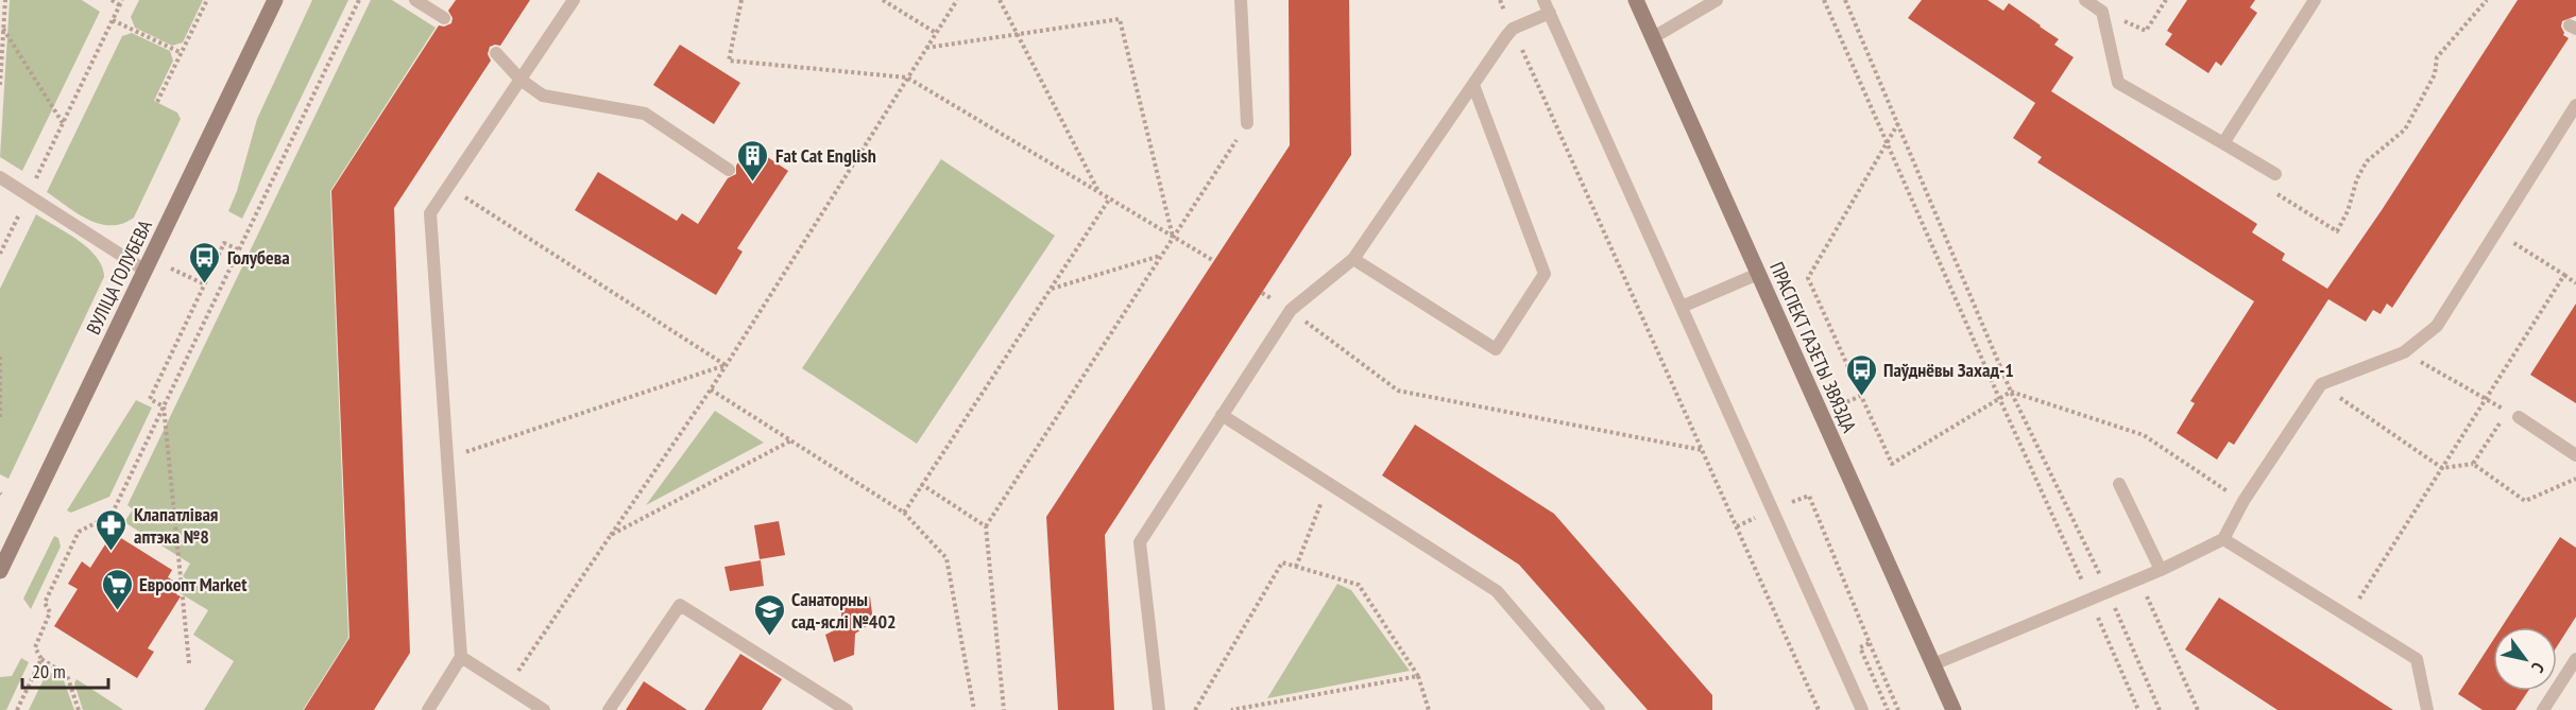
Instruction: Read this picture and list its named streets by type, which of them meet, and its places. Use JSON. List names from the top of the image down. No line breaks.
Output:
{"streets":{"main road":["ВУЛІЦА ГОЛУБЕВА","ПРАСПЕКТ ГАЗЕТЫ ЗВЯЗДА"]},"places":{"building":["Fat Cat English"],"bus stop":["Голубева","Паўднёвы Захад-1"],"pharmacy":["Клапатлівая аптэка №8"],"supermarket":["Евроопт Market"],"school or university":["Санаторны сад-яслі №402"]},"scale_bar":"20 m","north":"bottom right"}
